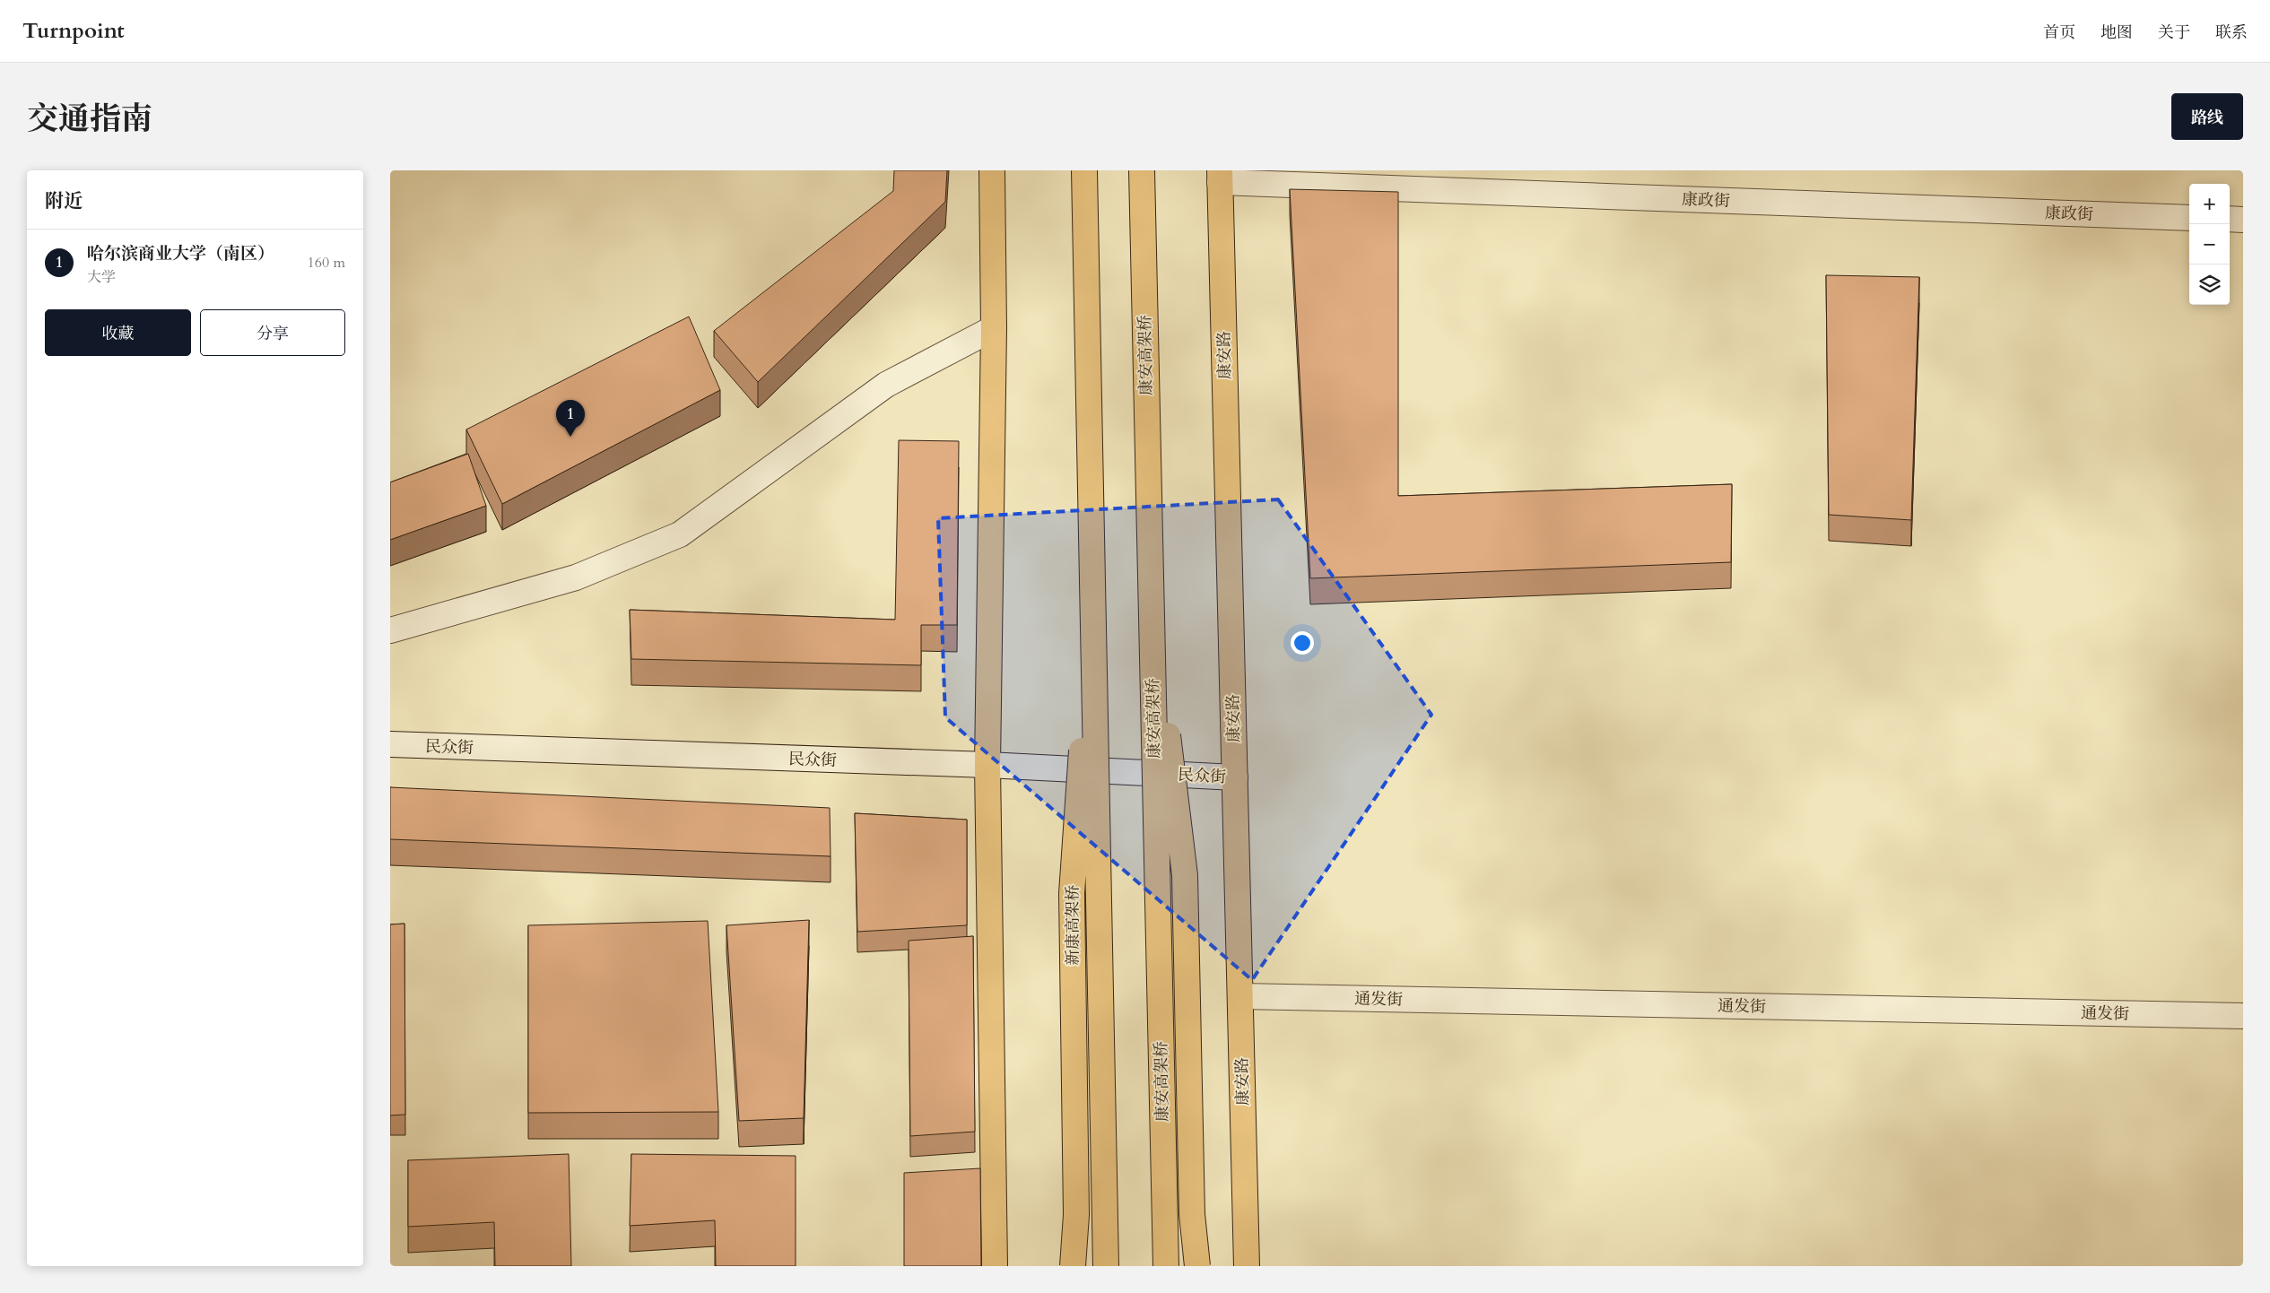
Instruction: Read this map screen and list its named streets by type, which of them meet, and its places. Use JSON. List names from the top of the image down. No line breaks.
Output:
{"streets":{"highway":["康安高架桥","康安路","新康高架桥"],"street":["康政街","民众街","通发街"]},"crossings":[["康政街","康安路"],["康安路","民众街"],["康安路","通发街"]],"page":{"header":"Turnpoint","nav":["首页","地图","关于","联系"],"title":"交通指南","buttons":["路线",["收藏","分享"]],"heading":"附近","map_buttons":["+","−"],"list":[{"mark":"1","name":"哈尔滨商业大学（南区）","note":"大学","value":"160 m"}],"pins":"1"}}
